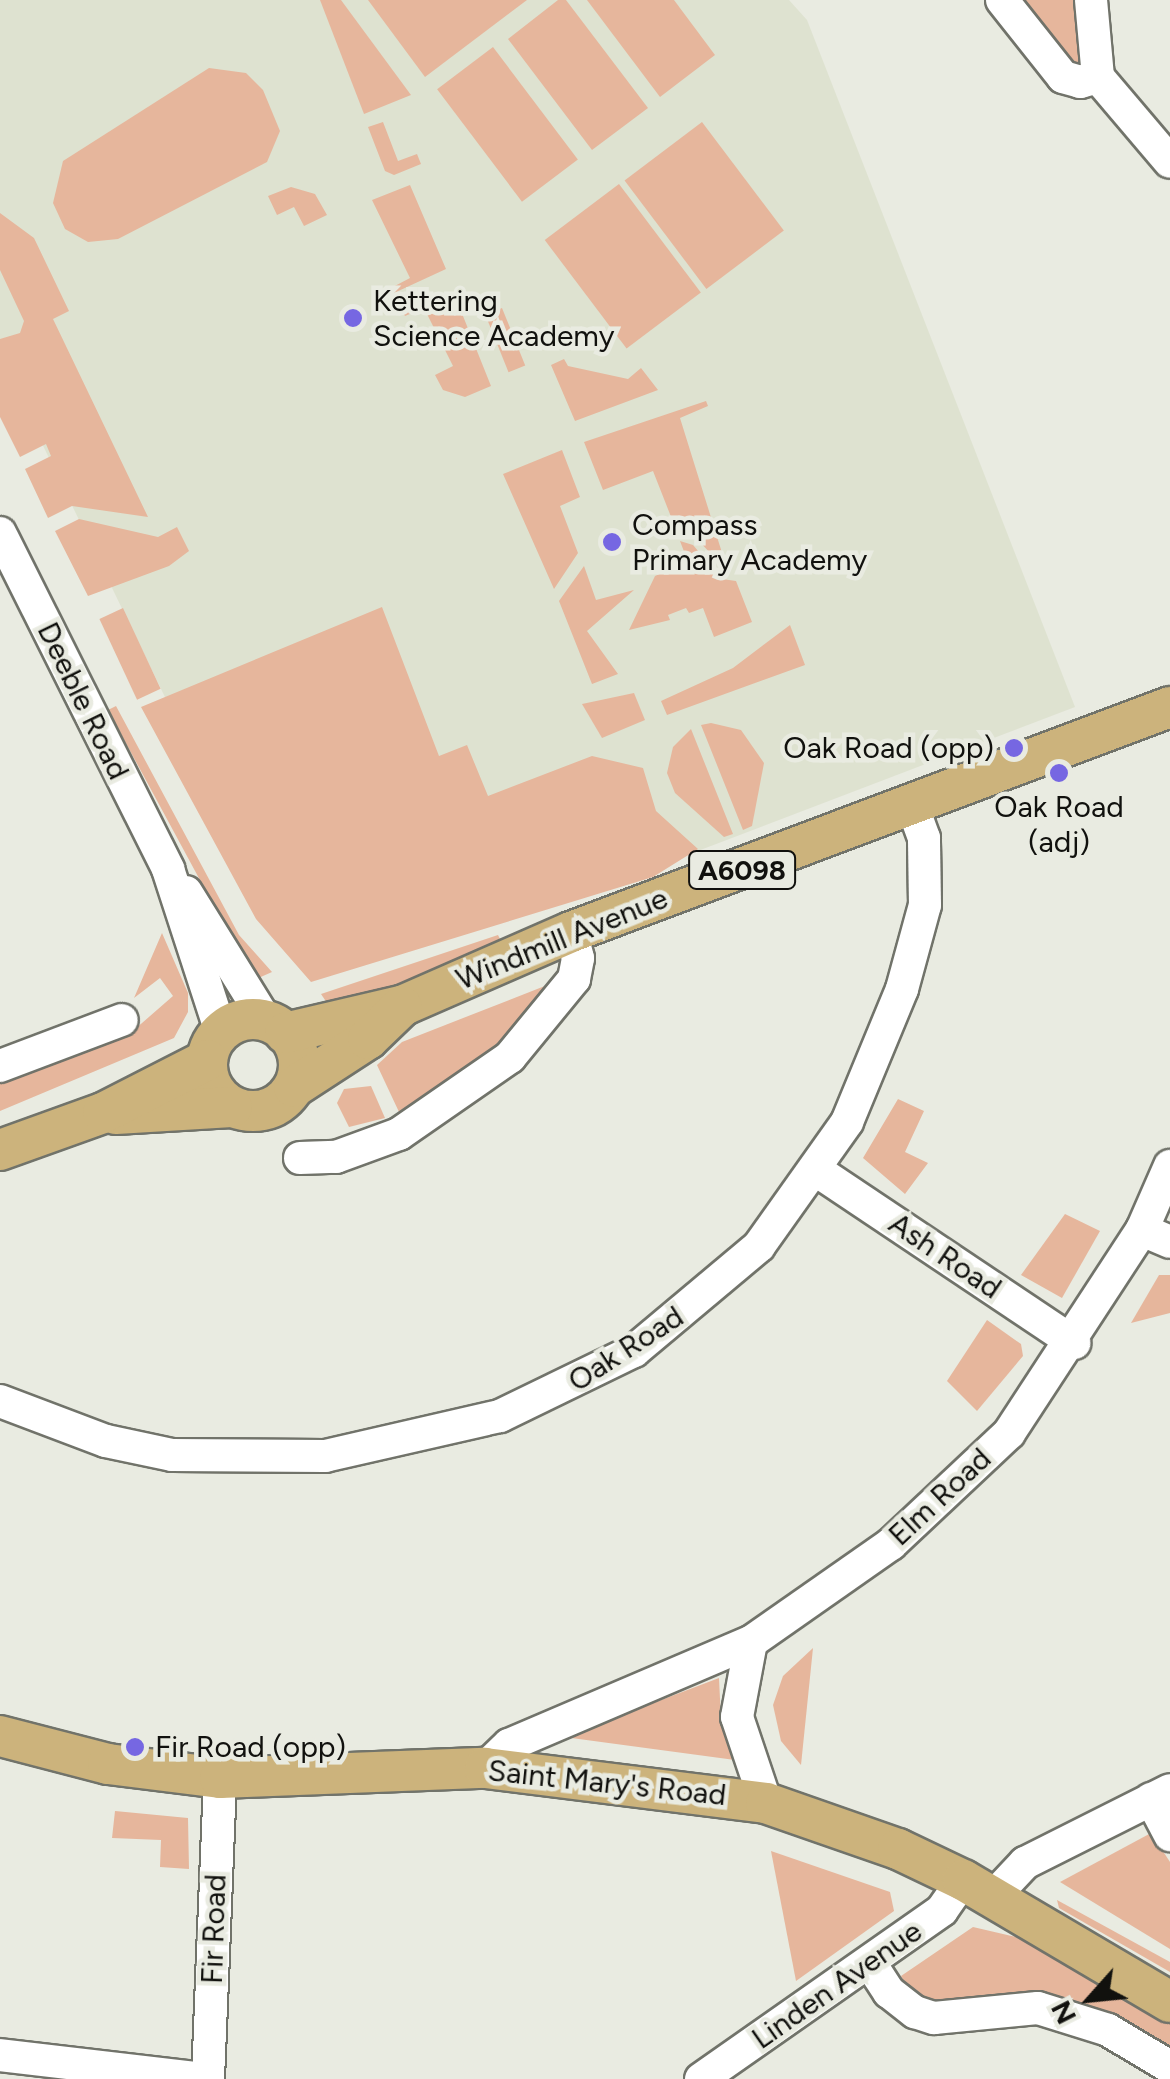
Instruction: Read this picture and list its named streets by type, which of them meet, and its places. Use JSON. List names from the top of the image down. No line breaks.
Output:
{"streets":{"main road":["A6098","Windmill Avenue","Saint Mary's Road"],"street":["Deeble Road","Ash Road","Oak Road","Elm Road","Fir Road","Linden Avenue"]},"crossings":[["Deeble Road","A6098"],["Deeble Road","Windmill Avenue"],["A6098","Windmill Avenue"],["Windmill Avenue","Oak Road"],["Ash Road","Oak Road"],["Ash Road","Elm Road"],["Elm Road","Saint Mary's Road"],["Saint Mary's Road","Fir Road"],["Saint Mary's Road","Linden Avenue"]],"places":["Kettering Science Academy","Compass Primary Academy","Oak Road (opp)","Oak Road (adj)","Fir Road (opp)"],"north":"bottom left"}
